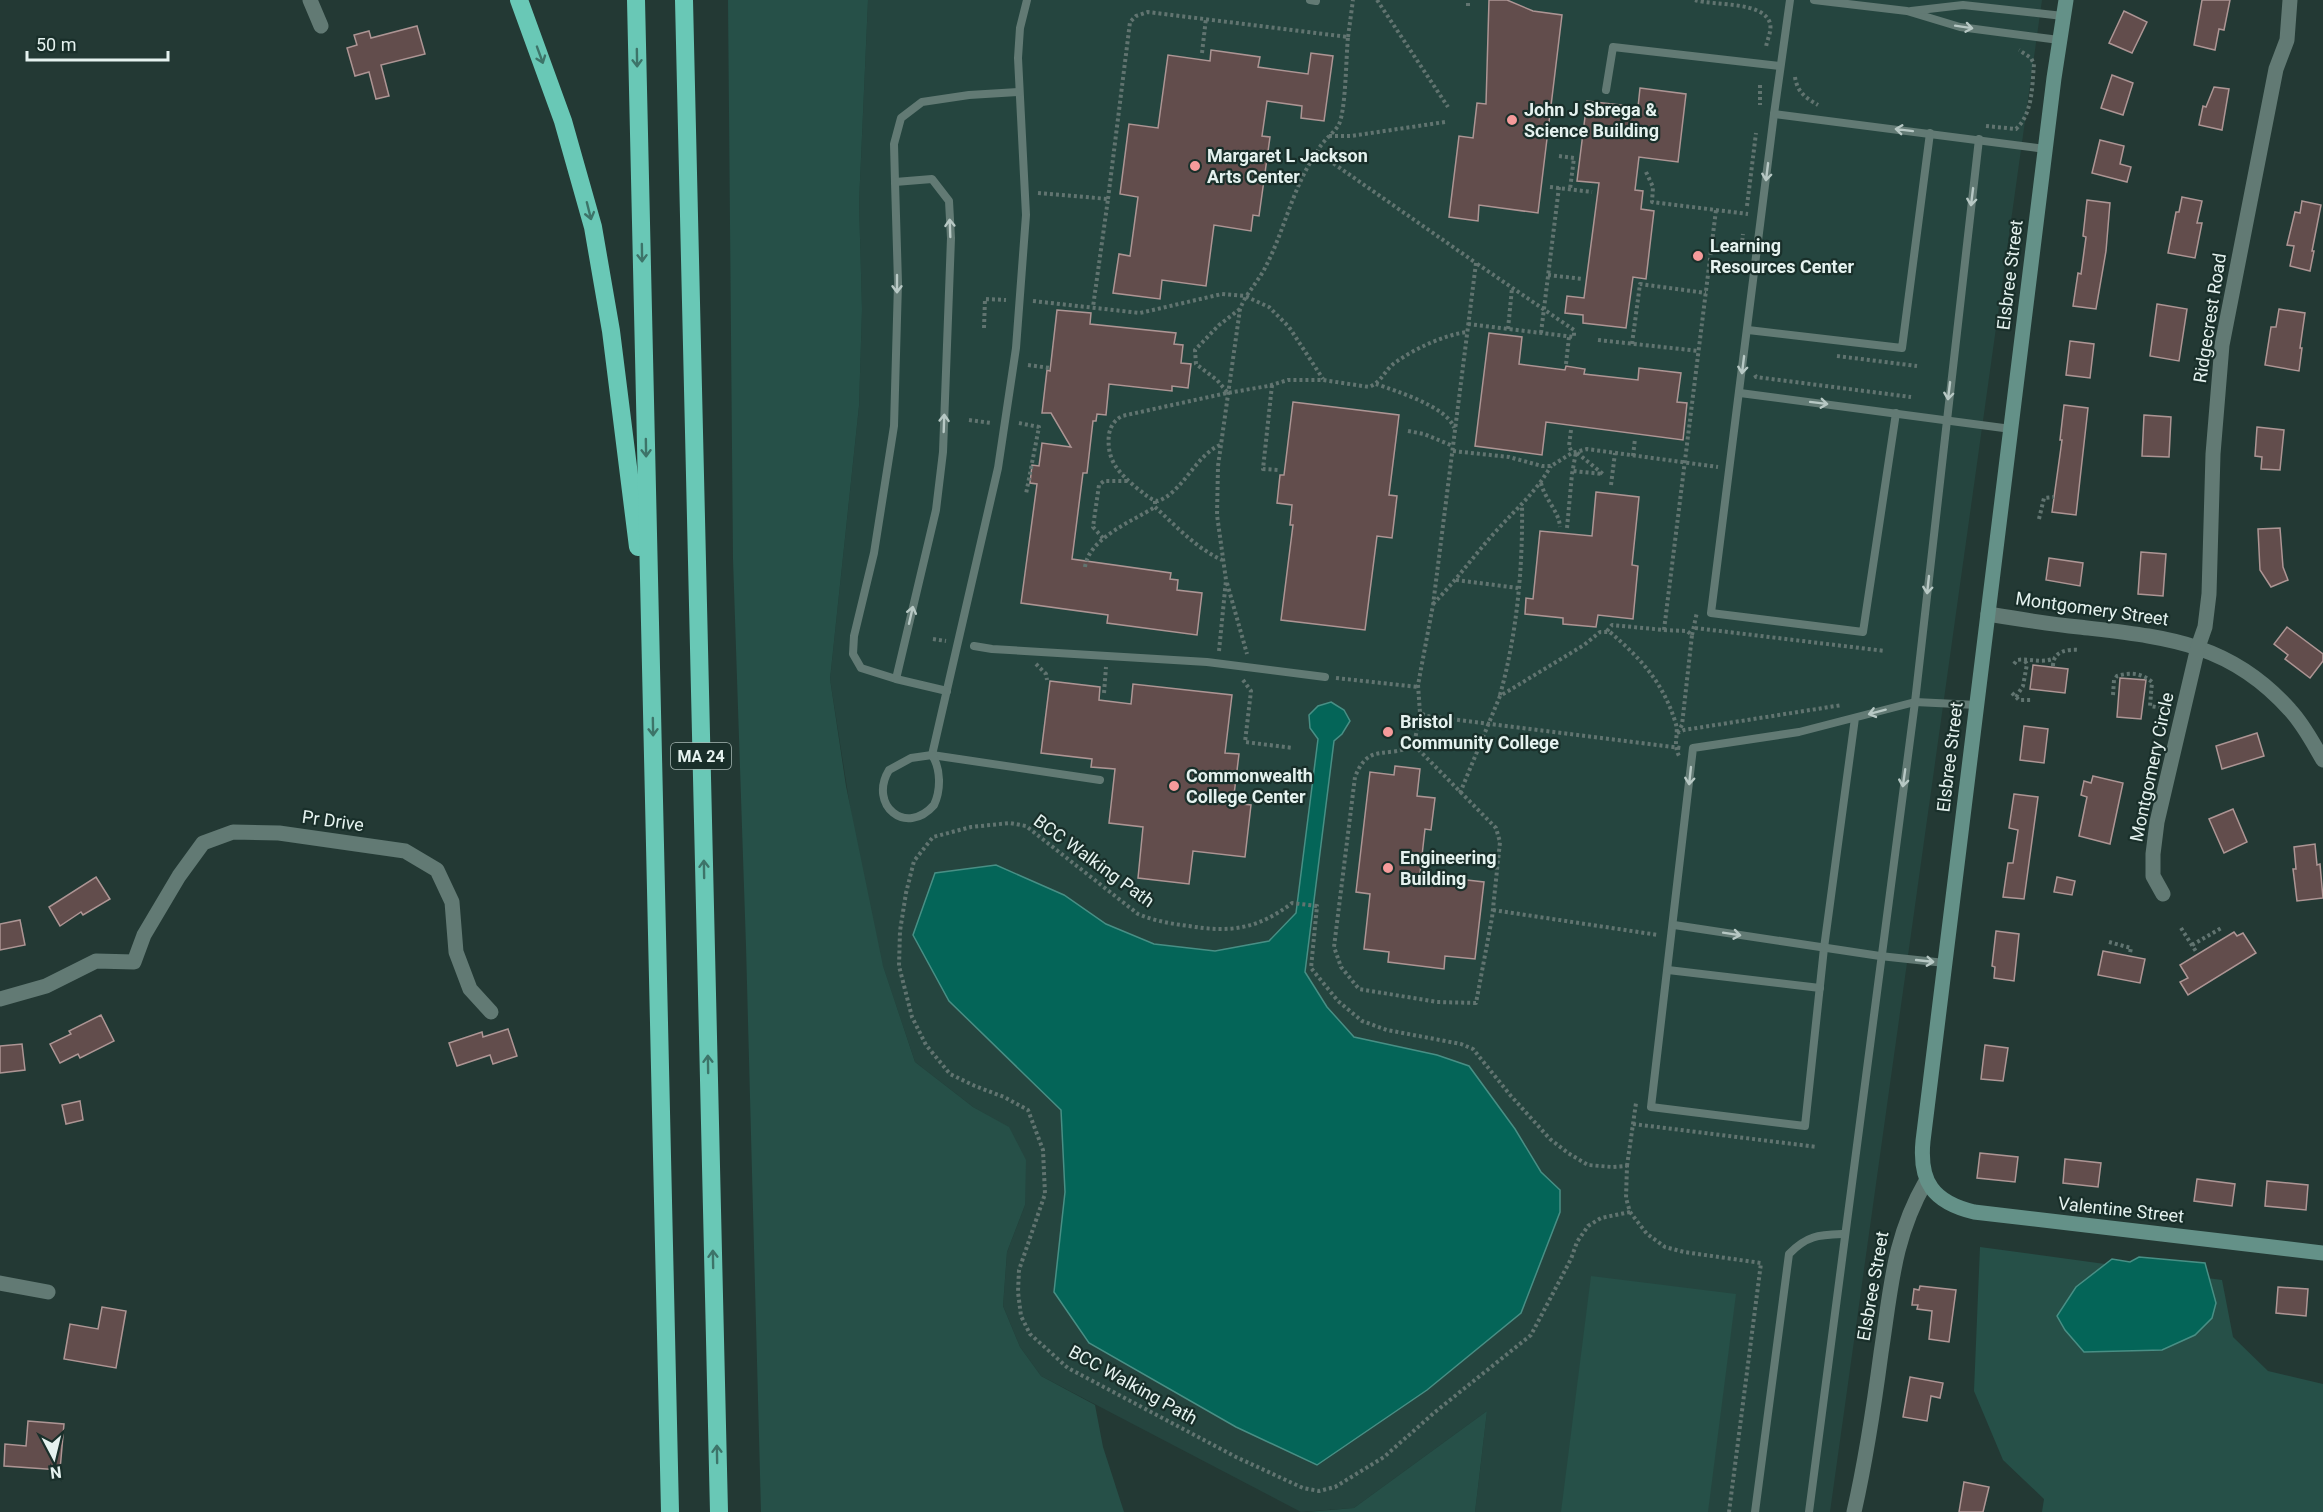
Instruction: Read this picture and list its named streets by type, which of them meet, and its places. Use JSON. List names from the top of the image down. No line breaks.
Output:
{"streets":{"highway":["MA 24"],"street":["Elsbree Street","Ridgecrest Road","Montgomery Street","Montgomery Circle","Pr Drive","Valentine Street"],"path":["BCC Walking Path"]},"crossings":[["Elsbree Street","Montgomery Street"],["Elsbree Street","Valentine Street"],["Ridgecrest Road","Montgomery Street"],["Ridgecrest Road","Montgomery Circle"],["Montgomery Street","Montgomery Circle"]],"places":["John J Sbrega & Science Building","Margaret L Jackson Arts Center","Learning Resources Center","Bristol Community College","Commonwealth College Center","Engineering Building"],"scale_bar":"50 m","north":"bottom"}
